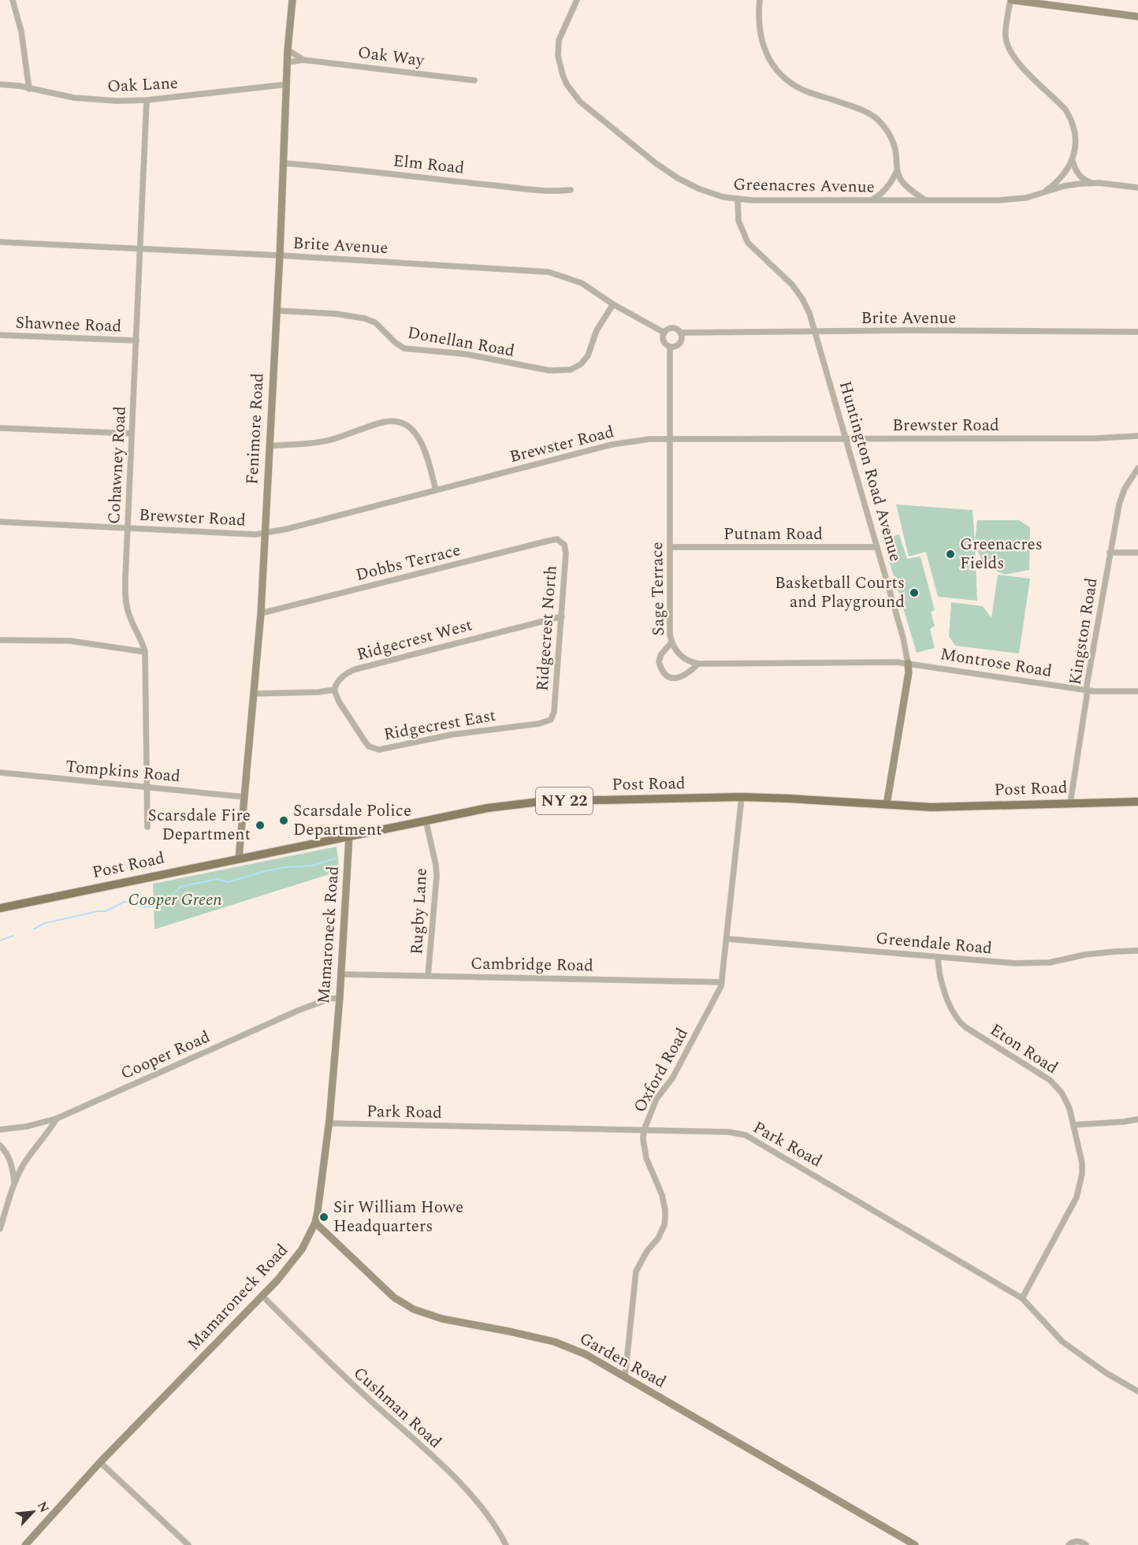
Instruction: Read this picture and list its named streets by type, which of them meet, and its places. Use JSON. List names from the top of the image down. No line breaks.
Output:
{"streets":{"main road":["Post Road","NY 22"],"street":["Oak Way","Oak Lane","Elm Road","Greenacres Avenue","Brite Avenue","Shawnee Road","Donellan Road","Brewster Road","Fenimore Road","Cohawney Road","Huntington Road Avenue","Putnam Road","Dobbs Terrace","Sage Terrace","Ridgecrest North","Kingston Road","Ridgecrest West","Montrose Road","Ridgecrest East","Tompkins Road","Rugby Lane","Mamaroneck Road","Greendale Road","Cambridge Road","Eton Road","Cooper Road","Oxford Road","Park Road","Garden Road","Cushman Road"]},"crossings":[["Oak Way","Fenimore Road"],["Oak Lane","Fenimore Road"],["Oak Lane","Cohawney Road"],["Elm Road","Fenimore Road"],["Greenacres Avenue","Huntington Road Avenue"],["Brite Avenue","Donellan Road"],["Brite Avenue","Fenimore Road"],["Brite Avenue","Cohawney Road"],["Brite Avenue","Huntington Road Avenue"],["Brite Avenue","Sage Terrace"],["Shawnee Road","Cohawney Road"],["Donellan Road","Fenimore Road"],["Brewster Road","Fenimore Road"],["Brewster Road","Cohawney Road"],["Brewster Road","Huntington Road Avenue"],["Brewster Road","Sage Terrace"],["Fenimore Road","Dobbs Terrace"],["Fenimore Road","Tompkins Road"],["Fenimore Road","Post Road"],["Cohawney Road","Tompkins Road"],["Huntington Road Avenue","Putnam Road"],["Huntington Road Avenue","Sage Terrace"],["Huntington Road Avenue","Montrose Road"],["Huntington Road Avenue","Post Road"],["Putnam Road","Sage Terrace"],["Dobbs Terrace","Ridgecrest North"],["Sage Terrace","Montrose Road"],["Ridgecrest North","Ridgecrest West"],["Ridgecrest North","Ridgecrest East"],["Kingston Road","Montrose Road"],["Kingston Road","Post Road"],["Ridgecrest West","Ridgecrest East"],["Post Road","Rugby Lane"],["Post Road","Mamaroneck Road"],["Post Road","Oxford Road"],["Rugby Lane","Cambridge Road"],["Mamaroneck Road","Cambridge Road"],["Mamaroneck Road","Cooper Road"],["Mamaroneck Road","Park Road"],["Mamaroneck Road","Garden Road"],["Mamaroneck Road","Cushman Road"],["Greendale Road","Eton Road"],["Greendale Road","Oxford Road"],["Cambridge Road","Oxford Road"],["Eton Road","Park Road"],["Oxford Road","Park Road"],["Oxford Road","Garden Road"]],"parks":["Cooper Green"],"places":["Greenacres Fields","Basketball Courts and Playground","Scarsdale Police Department","Scarsdale Fire Department","Sir William Howe Headquarters"],"north":"top right"}
